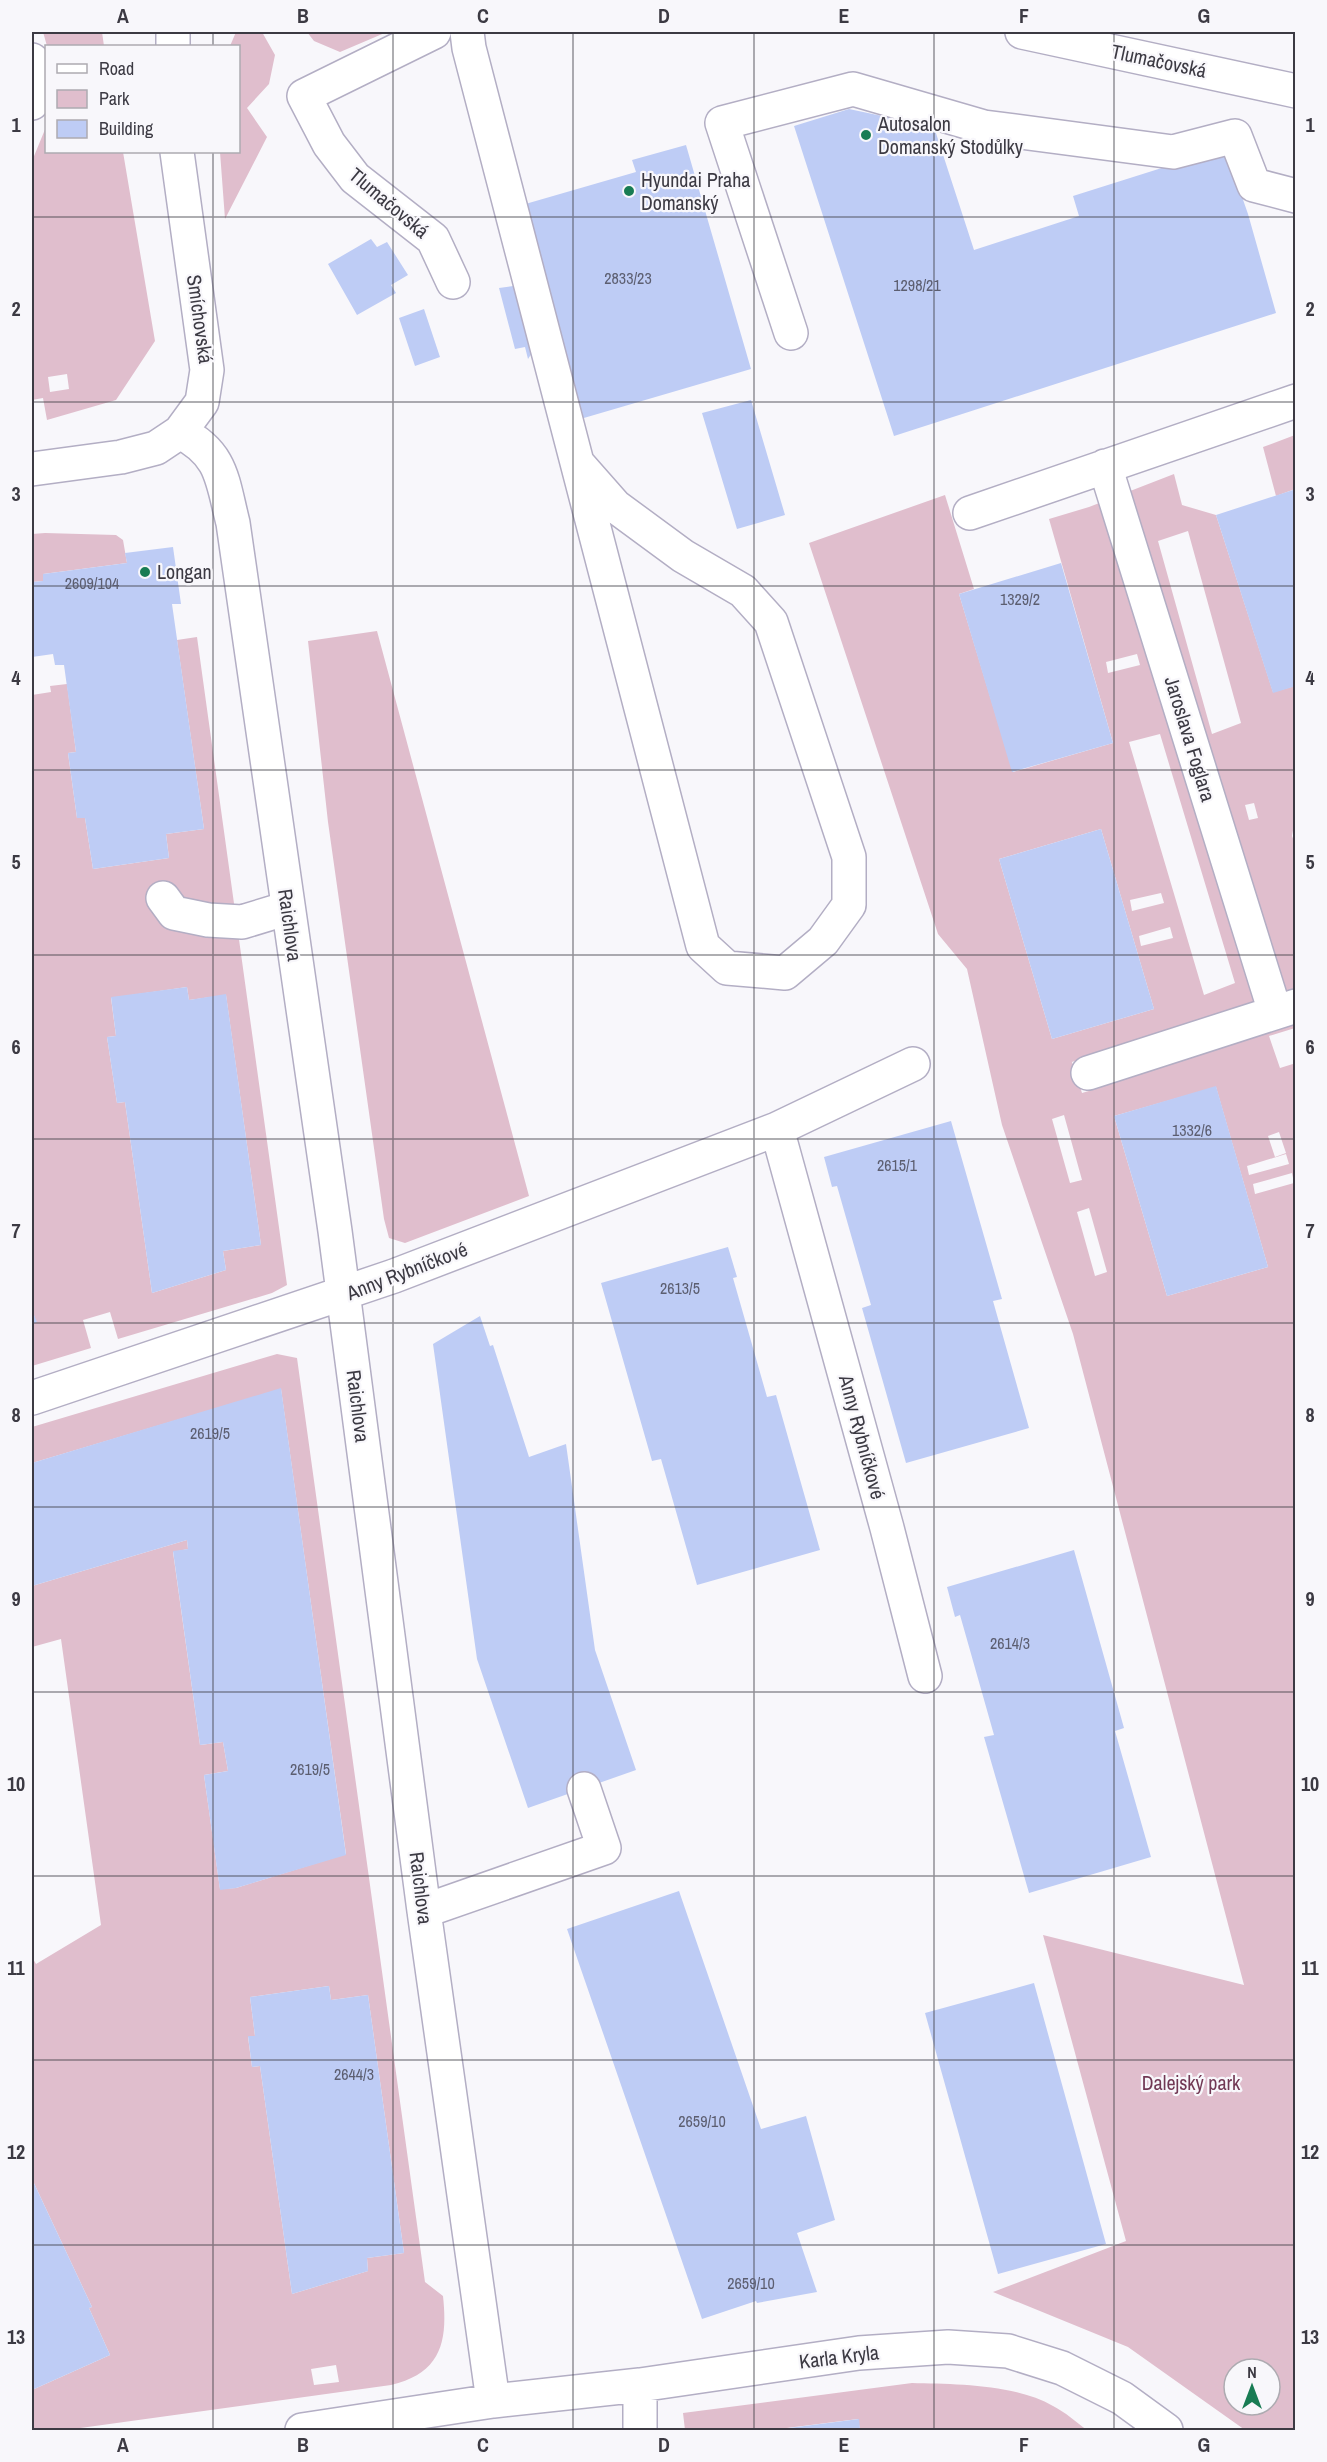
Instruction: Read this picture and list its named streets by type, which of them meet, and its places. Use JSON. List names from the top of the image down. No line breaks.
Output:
{"streets":{"street":["Tlumačovská","Smíchovská","Jaroslava Foglara","Raichlova","Anny Rybníčkové","Karla Kryla"]},"crossings":[["Smíchovská","Raichlova"],["Raichlova","Anny Rybníčkové"],["Raichlova","Karla Kryla"]],"parks":["Dalejský park"],"places":["Autosalon Domanský Stodůlky","Hyundai Praha Domanský","Longan"],"house_numbers":["2833/23","1298/21","2609/104","1329/2","1332/6","2615/1","2613/5","2619/5","2614/3","2619/5","2644/3","2659/10","2659/10"],"legend":["Road","Park","Building"],"north":"top","grid":{"columns":["A","B","C","D","E","F","G"],"rows":["1","2","3","4","5","6","7","8","9","10","11","12","13"]}}
